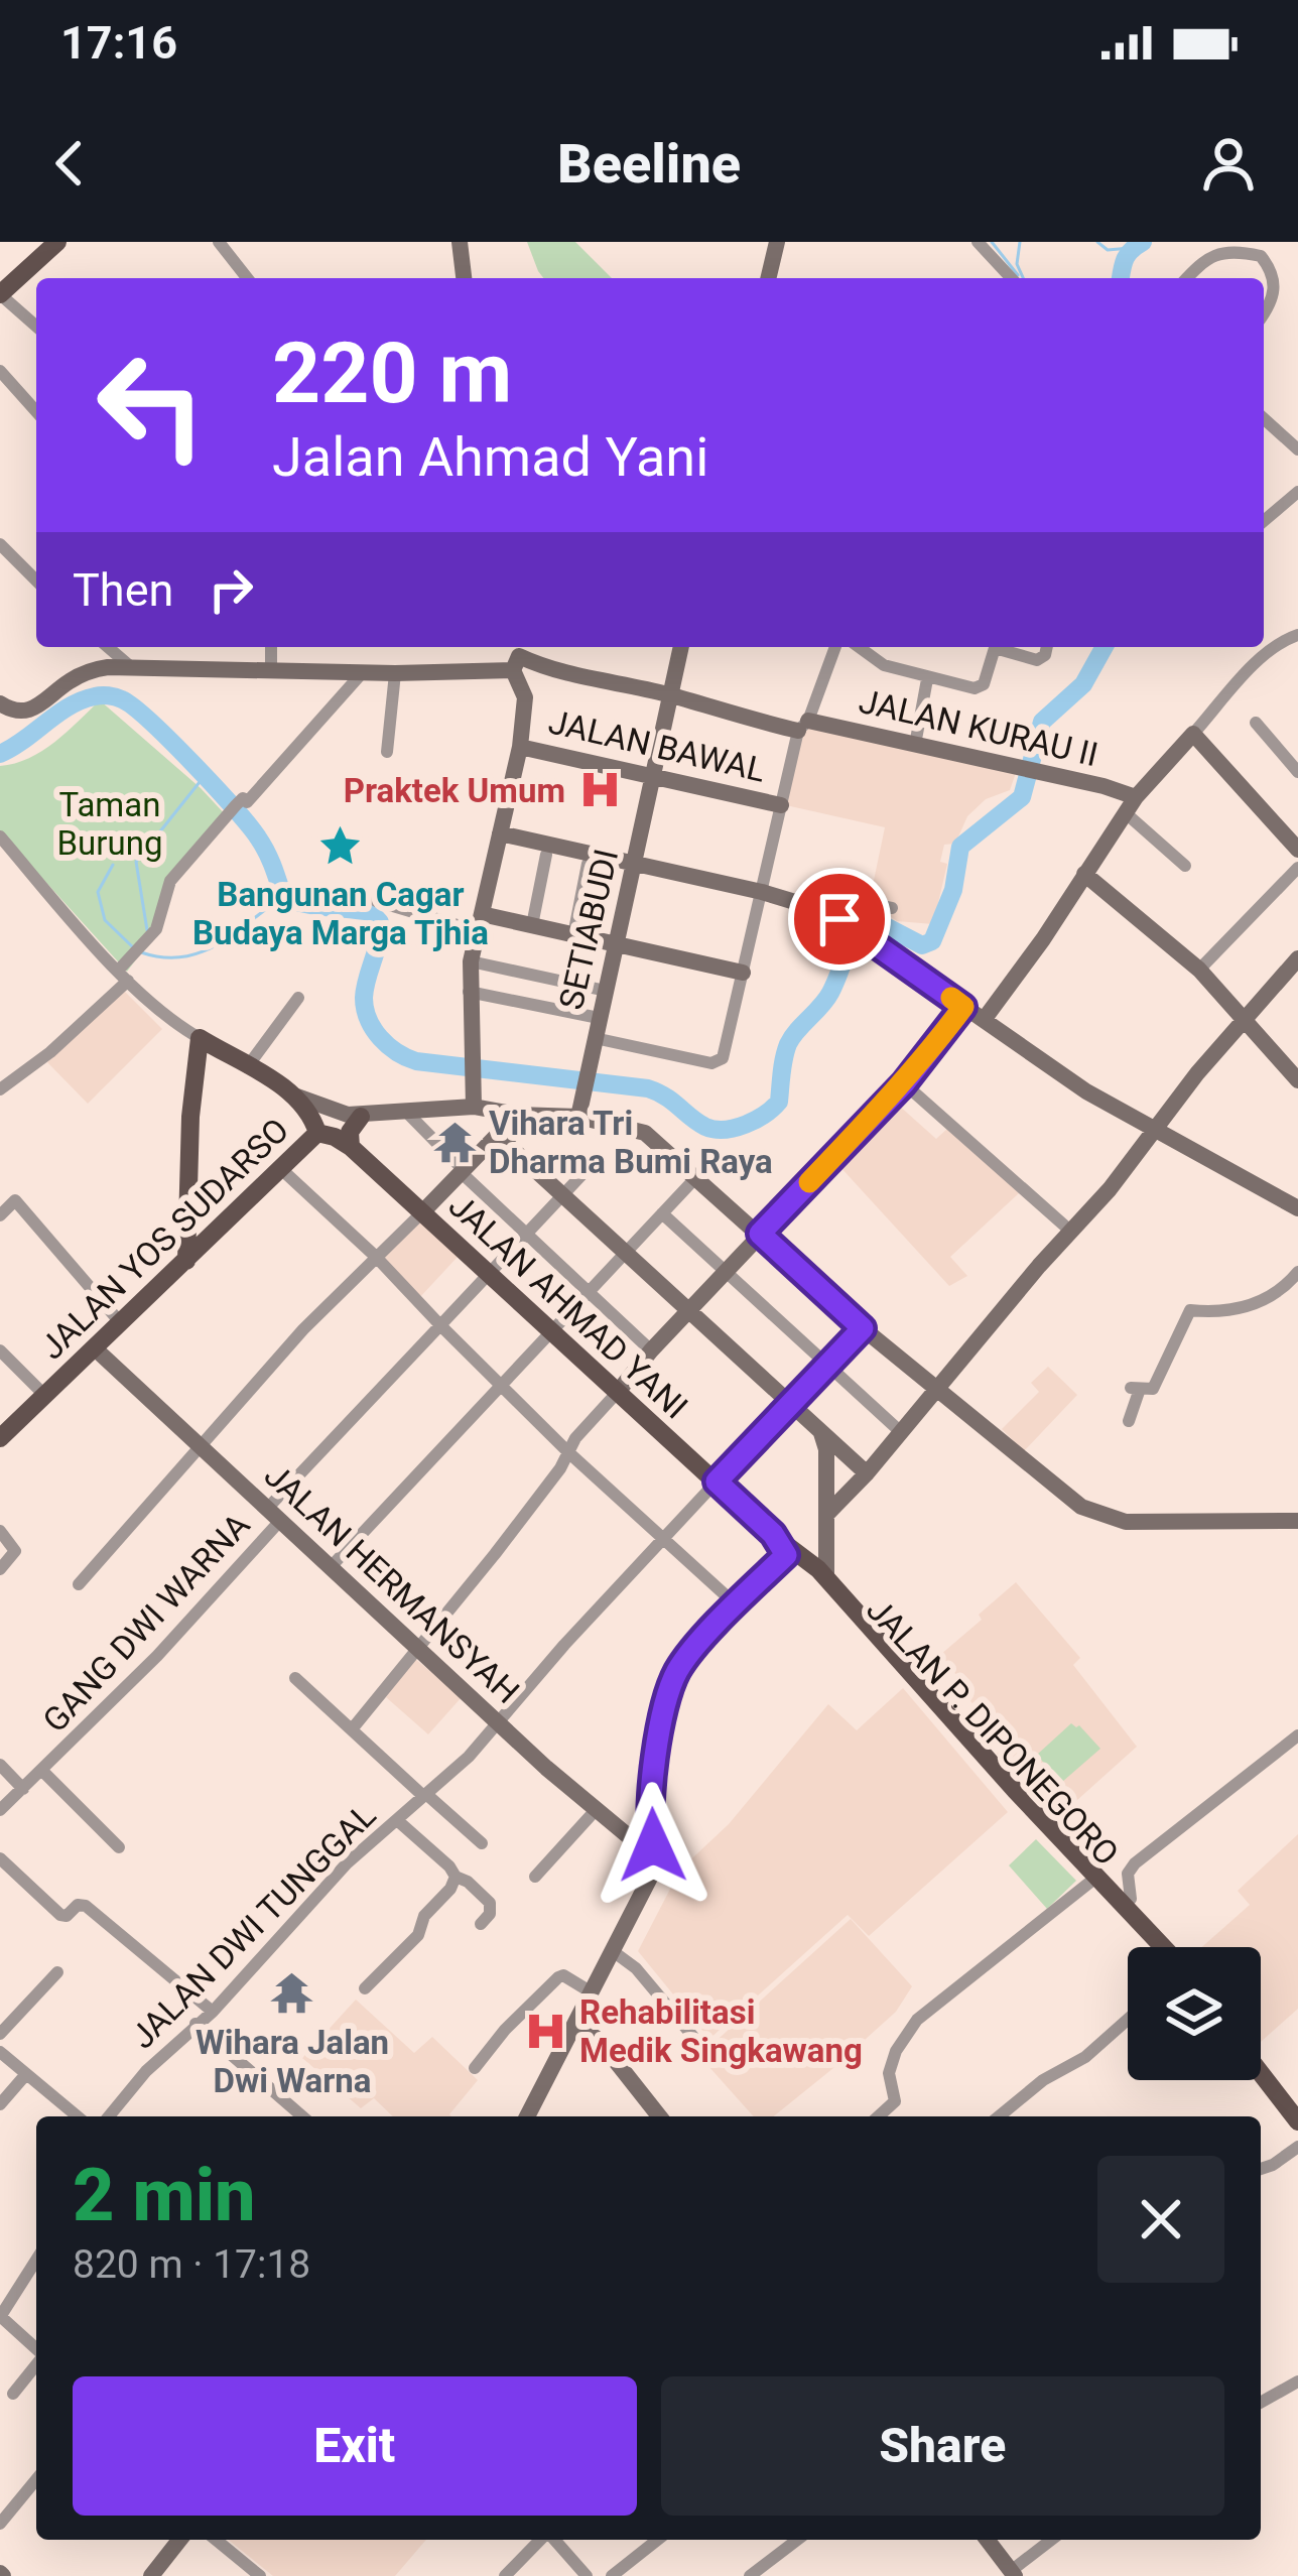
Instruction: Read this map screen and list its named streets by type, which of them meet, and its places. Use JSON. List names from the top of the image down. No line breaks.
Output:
{"streets":{"main road":["JALAN YOS SUDARSO","JALAN AHMAD YANI","JALAN P. DIPONEGORO"],"street":["JALAN KURAU II","JALAN BAWAL","SETIABUDI","JALAN HERMANSYAH","GANG DWI WARNA","JALAN DWI TUNGGAL"]},"crossings":[["JALAN KURAU II","SETIABUDI"],["JALAN BAWAL","SETIABUDI"],["JALAN YOS SUDARSO","JALAN AHMAD YANI"],["JALAN YOS SUDARSO","JALAN HERMANSYAH"],["JALAN AHMAD YANI","GANG DWI WARNA"],["JALAN AHMAD YANI","JALAN P. DIPONEGORO"],["JALAN AHMAD YANI","JALAN DWI TUNGGAL"],["JALAN HERMANSYAH","GANG DWI WARNA"],["JALAN HERMANSYAH","JALAN DWI TUNGGAL"]],"parks":["Taman Burung"],"places":{"hospital":["Praktek Umum","Rehabilitasi Medik Singkawang"],"place":["Bangunan Cagar Budaya Marga Tjhia"],"temple":["Vihara Tri Dharma Bumi Raya","Wihara Jalan Dwi Warna"]},"page":{"status":"17:16","header":"Beeline","turn":["220 m","Jalan Ahmad Yani"],"then":"Then","heading":["2 min","820 m · 17:18"],"buttons":["Exit","Share"]}}
